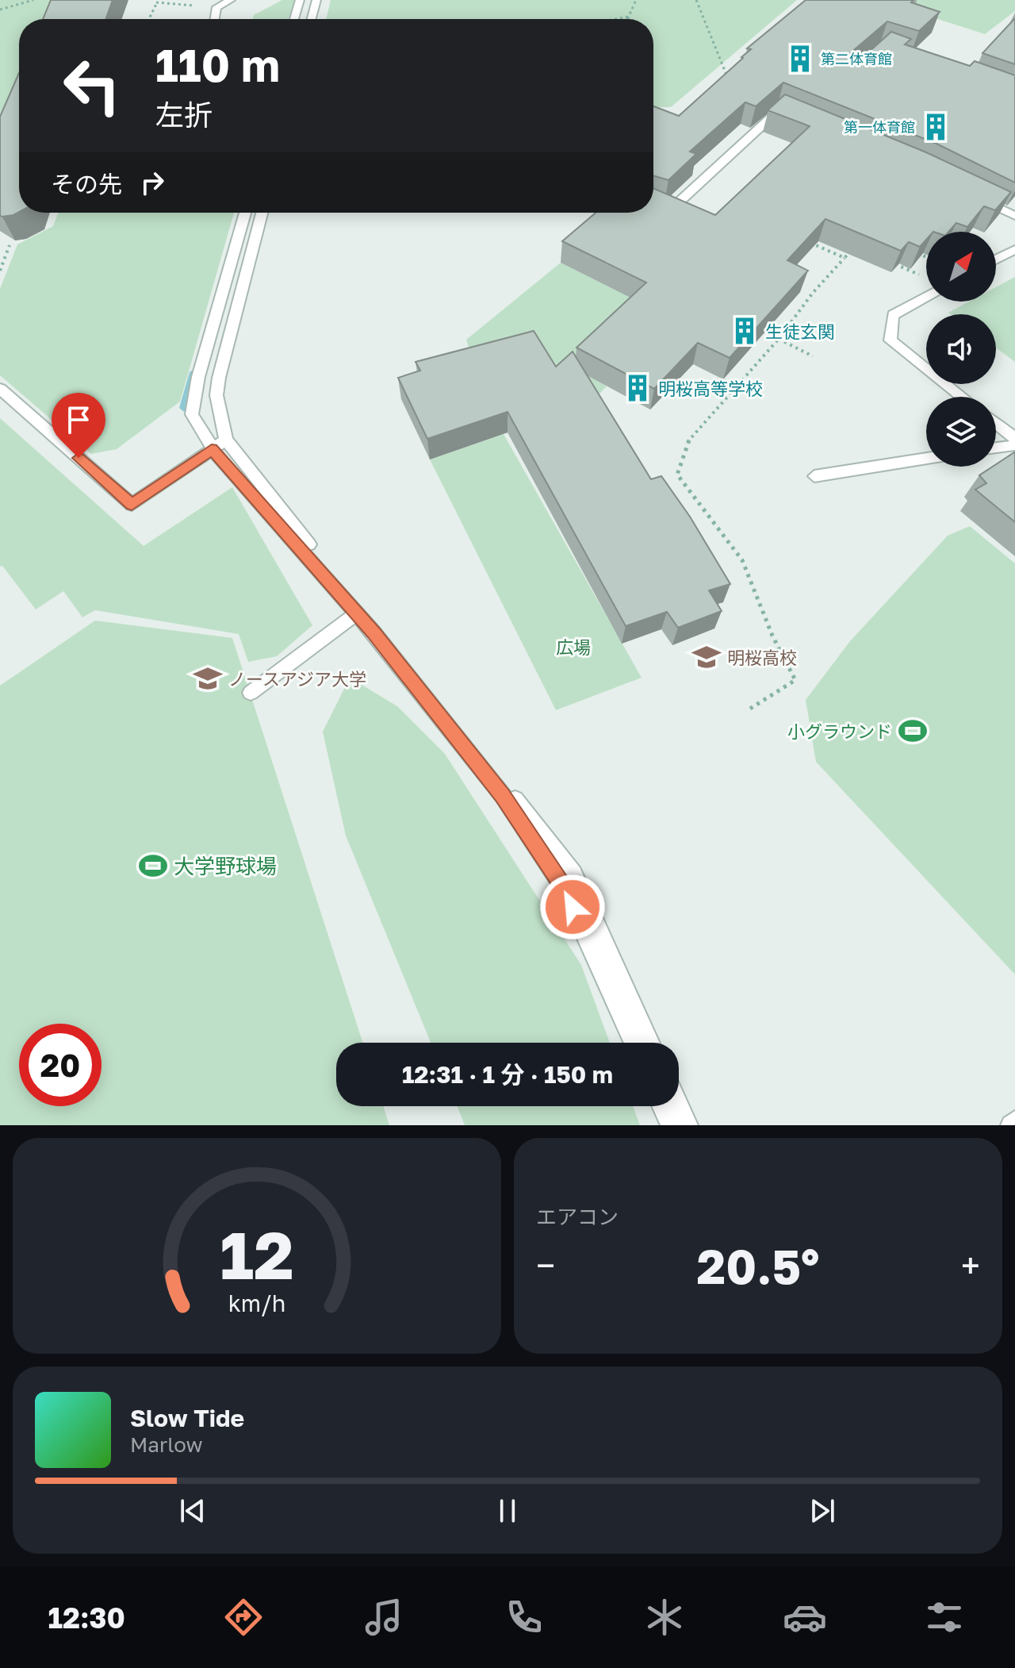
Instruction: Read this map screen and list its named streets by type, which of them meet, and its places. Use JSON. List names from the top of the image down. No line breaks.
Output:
{"parks":["広場"],"places":{"building":["第二体育館","第一体育館","生徒玄関","明桜高等学校"],"school or university":["明桜高校","ノースアジア大学"],"sports":["小グラウンド","大学野球場"]},"north":"top right","page":{"turn":["110 m","左折"],"then":"その先","limit":"20","trip":"12:31 · 1 分 · 150 m","tile":"エアコン","heat":["−","20.5°","+"],"song":["Slow Tide","Marlow"],"tabs":"12:30","gauge":["12","km/h"]}}
